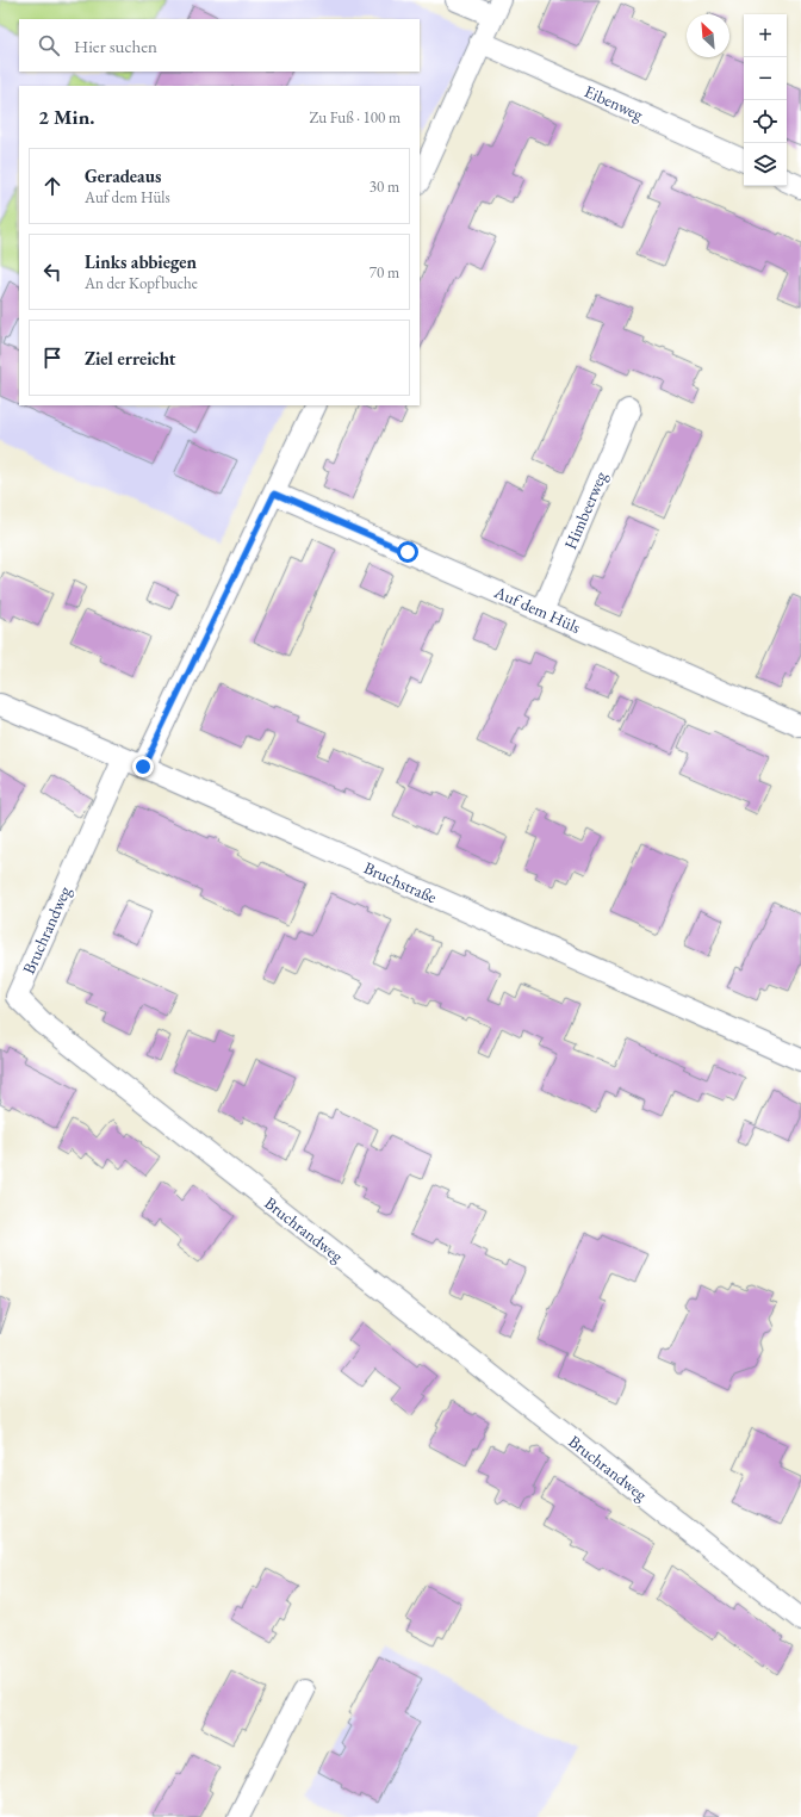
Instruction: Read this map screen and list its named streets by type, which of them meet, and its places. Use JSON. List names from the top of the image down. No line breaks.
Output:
{"streets":{"street":["Eibenweg","Himbeerweg","Auf dem Hüls","Bruchstraße","Bruchrandweg"]},"crossings":[["Himbeerweg","Auf dem Hüls"],["Bruchstraße","Bruchrandweg"]],"north":"top left","page":{"map_buttons":["+","−"],"search":"Hier suchen","heading":["2 Min.","Zu Fuß · 100 m"],"list":[["Geradeaus","Auf dem Hüls","30 m"],["Links abbiegen","An der Kopfbuche","70 m"],"Ziel erreicht"]}}
